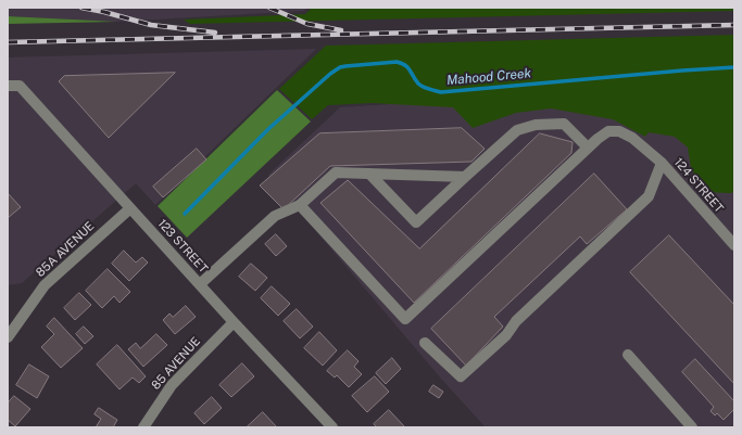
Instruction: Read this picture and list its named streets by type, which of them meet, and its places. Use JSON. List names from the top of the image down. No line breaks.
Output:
{"streets":{"street":["124 STREET","123 STREET","85A AVENUE","85 AVENUE"]},"crossings":[["123 STREET","85A AVENUE"],["123 STREET","85 AVENUE"]],"water":["Mahood Creek"]}
